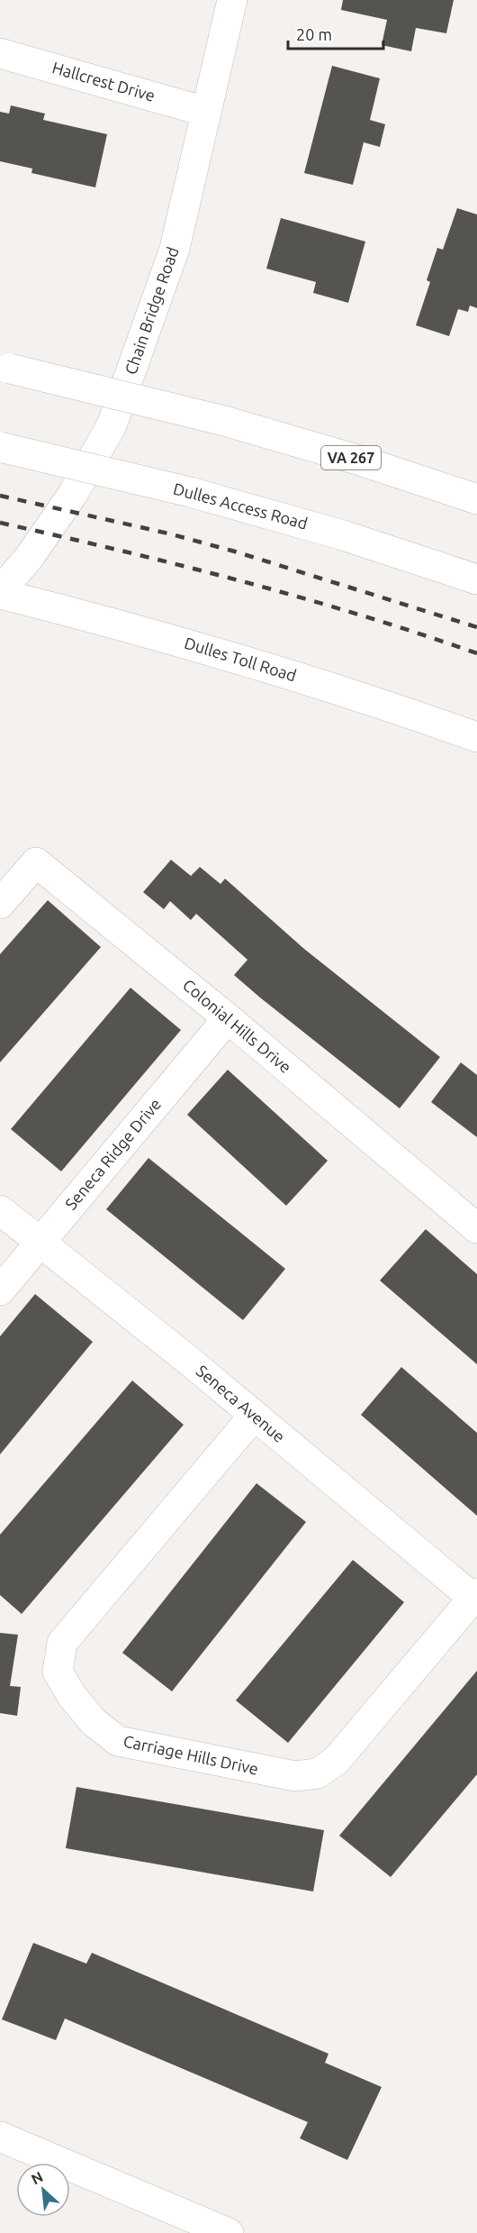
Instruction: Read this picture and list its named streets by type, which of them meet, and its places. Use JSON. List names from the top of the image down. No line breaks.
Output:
{"streets":{"main road":["Hallcrest Drive","Chain Bridge Road","VA 267","Dulles Access Road","Dulles Toll Road","Colonial Hills Drive","Seneca Ridge Drive","Seneca Avenue","Carriage Hills Drive"]},"crossings":[["Hallcrest Drive","Chain Bridge Road"],["Chain Bridge Road","Dulles Toll Road"],["Colonial Hills Drive","Seneca Ridge Drive"],["Seneca Ridge Drive","Seneca Avenue"],["Seneca Avenue","Carriage Hills Drive"]],"scale_bar":"20 m","north":"top left"}
